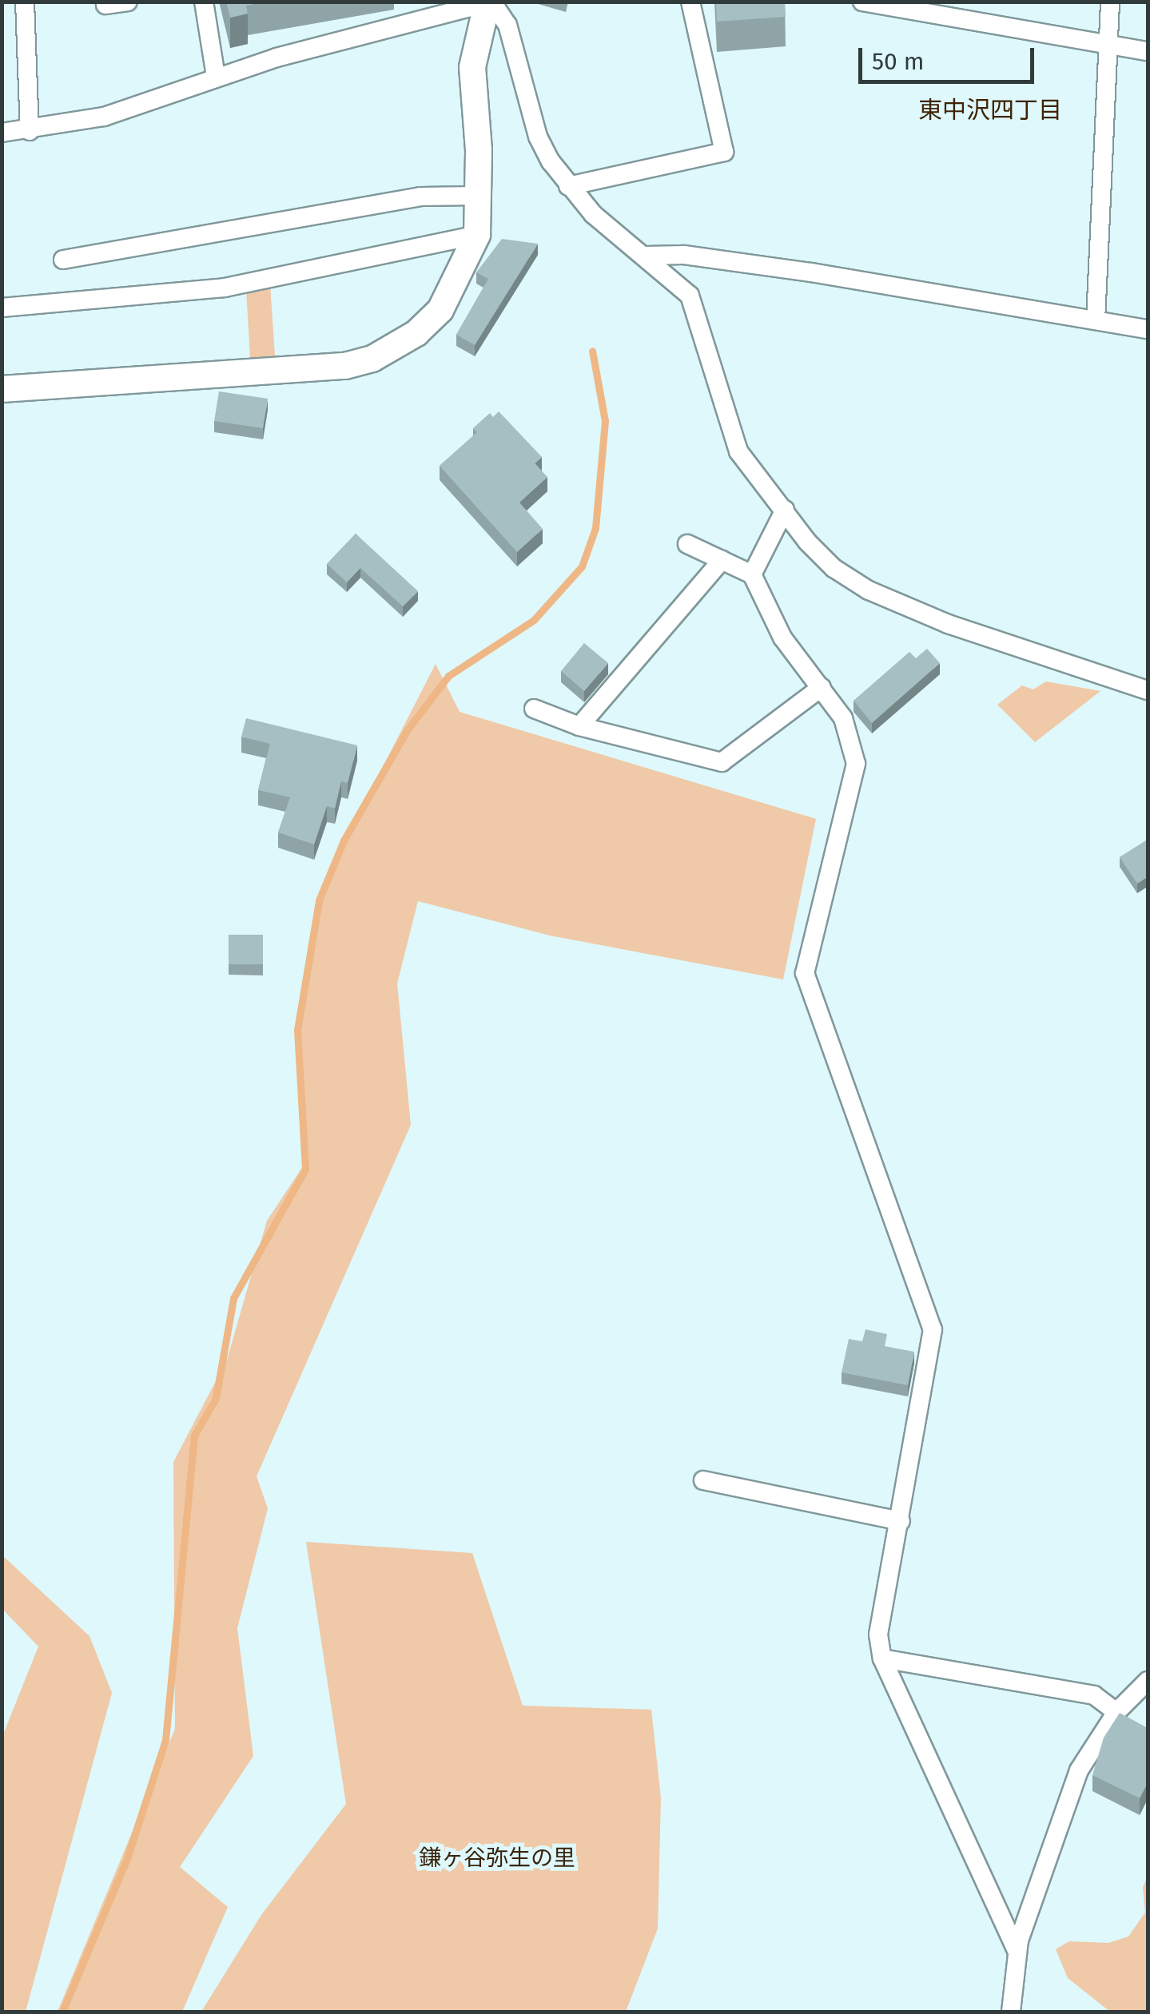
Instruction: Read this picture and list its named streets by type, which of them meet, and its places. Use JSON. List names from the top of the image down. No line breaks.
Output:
{"districts":["東中沢四丁目"],"parks":["鎌ヶ谷弥生の里"],"scale_bar":"50 m"}
